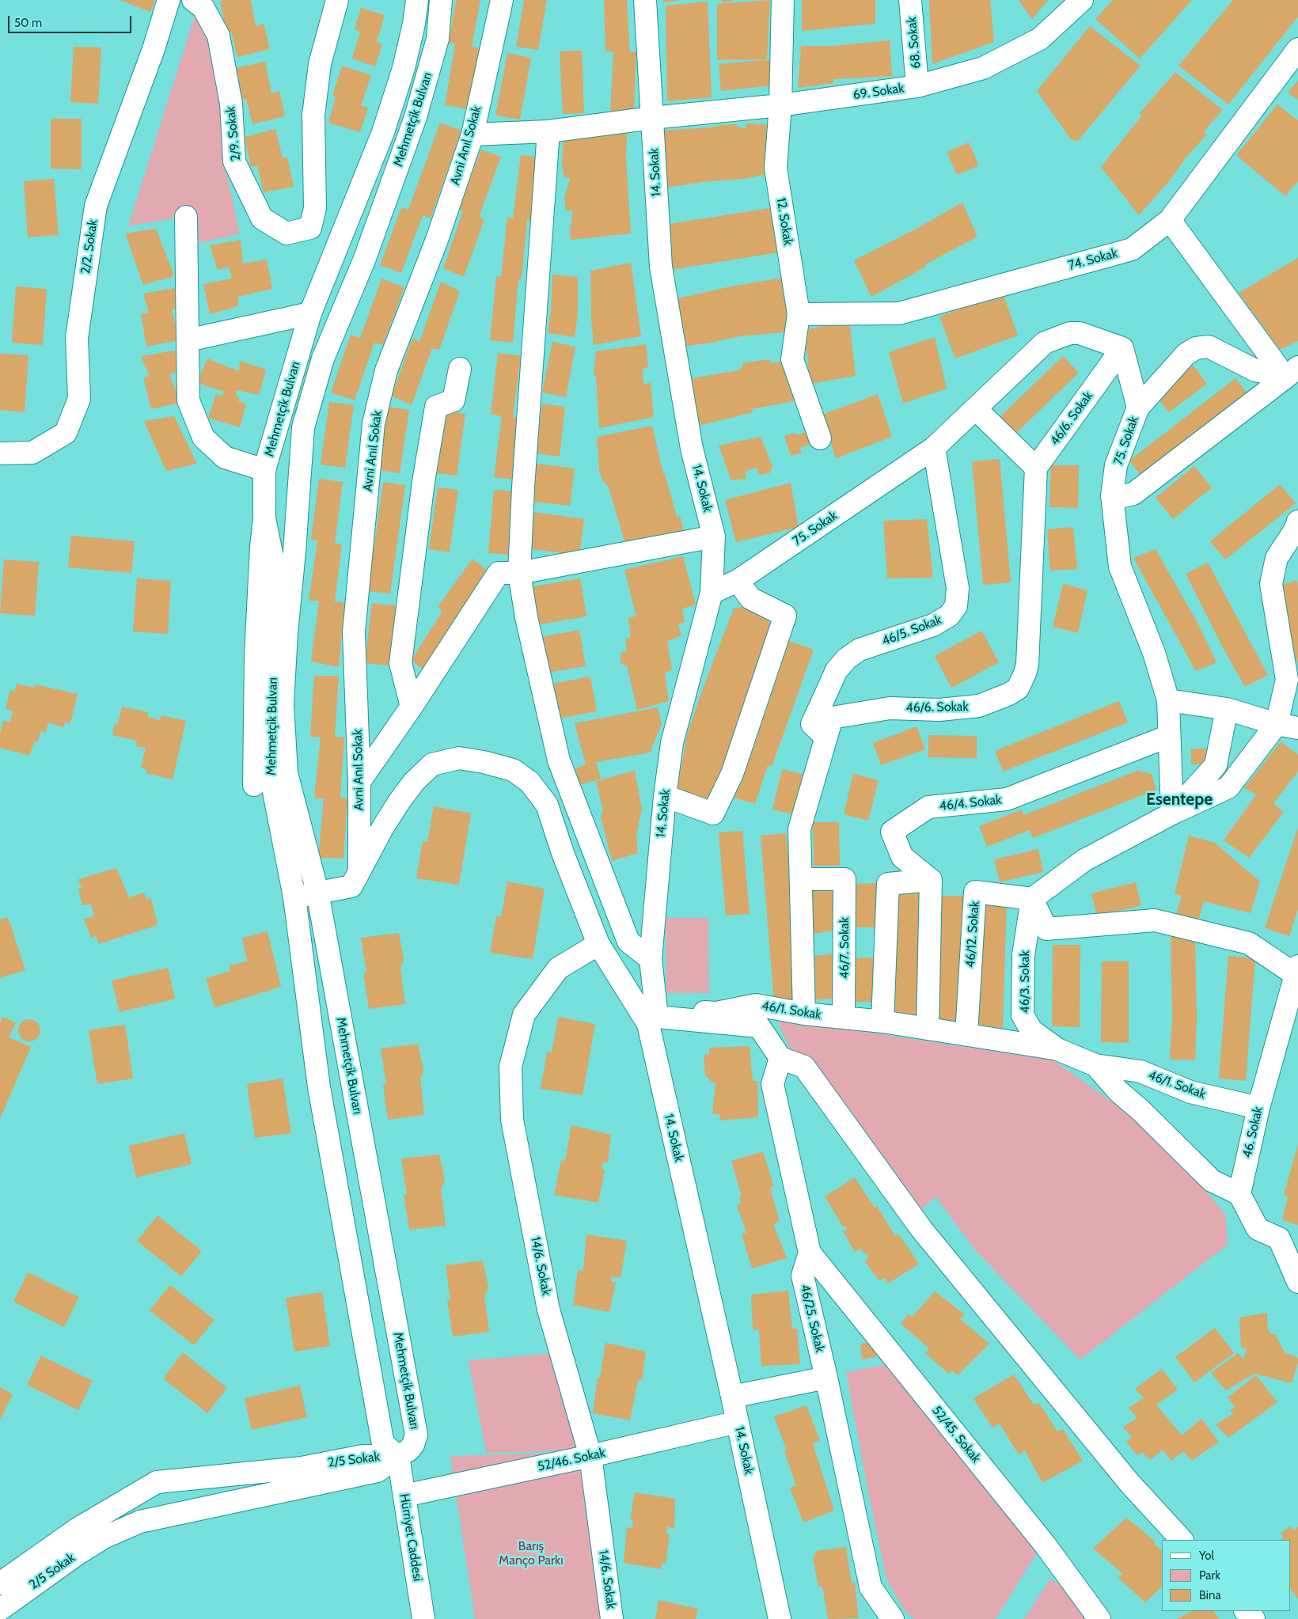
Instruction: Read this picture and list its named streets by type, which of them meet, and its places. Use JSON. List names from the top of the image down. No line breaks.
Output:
{"streets":{"street":["68. Sokak","69. Sokak","Mehmetçik Bulvarı","2/9. Sokak","Avni Anıl Sokak","14. Sokak","12. Sokak","2/2. Sokak","74. Sokak","46/6. Sokak","75. Sokak","46/5. Sokak","46/4. Sokak","46/12. Sokak","46/7. Sokak","46/3. Sokak","46/1. Sokak","46. Sokak","14/6. Sokak","46/25. Sokak","52/45. Sokak","2/5 Sokak","52/46. Sokak","Hürriyet Caddesi"]},"crossings":[["68. Sokak","69. Sokak"],["69. Sokak","Avni Anıl Sokak"],["69. Sokak","14. Sokak"],["69. Sokak","12. Sokak"],["Mehmetçik Bulvarı","2/5 Sokak"],["Mehmetçik Bulvarı","Hürriyet Caddesi"],["14. Sokak","75. Sokak"],["14. Sokak","46/1. Sokak"],["14. Sokak","52/46. Sokak"],["12. Sokak","74. Sokak"],["46/6. Sokak","75. Sokak"],["46/6. Sokak","46/5. Sokak"],["46/6. Sokak","46/7. Sokak"],["46/6. Sokak","46/1. Sokak"],["75. Sokak","46/5. Sokak"],["75. Sokak","46/4. Sokak"],["46/12. Sokak","46/3. Sokak"],["46/12. Sokak","46/1. Sokak"],["46/7. Sokak","46/1. Sokak"],["46/3. Sokak","46/1. Sokak"],["46/3. Sokak","46. Sokak"],["46/1. Sokak","46. Sokak"],["14/6. Sokak","52/46. Sokak"],["46/25. Sokak","52/45. Sokak"],["2/5 Sokak","Hürriyet Caddesi"],["52/46. Sokak","Hürriyet Caddesi"]],"districts":["Esentepe"],"parks":["Barış Manço Parkı"],"legend":["Yol","Park","Bina"],"scale_bar":"50 m"}
